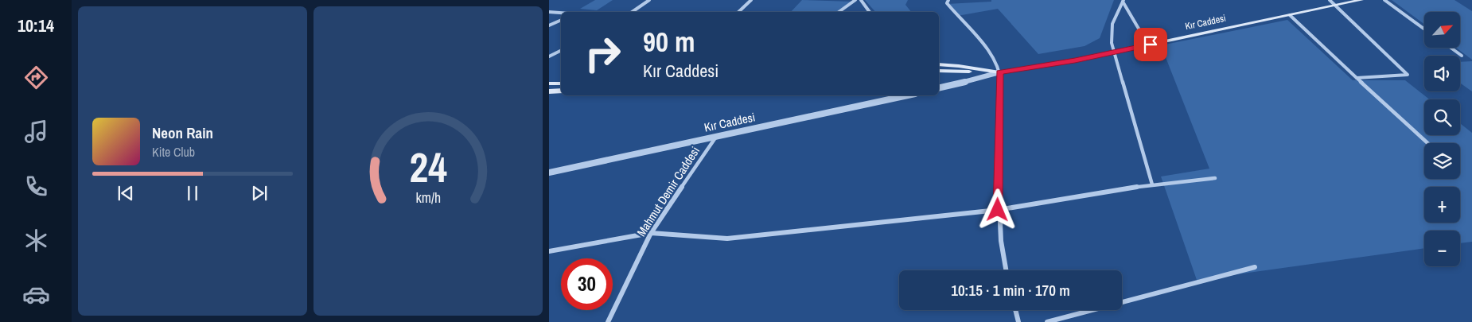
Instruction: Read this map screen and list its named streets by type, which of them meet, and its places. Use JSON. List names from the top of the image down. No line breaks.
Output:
{"streets":{"main road":["Kır Caddesi"],"street":["Mahmut Demir Caddesi"]},"crossings":[["Kır Caddesi","Mahmut Demir Caddesi"]],"north":"top right","page":{"tabs":"10:14","map_buttons":["+","−"],"turn":["90 m","Kır Caddesi"],"song":["Neon Rain","Kite Club"],"limit":"30","trip":"10:15 · 1 min · 170 m","gauge":["24","km/h"]}}
